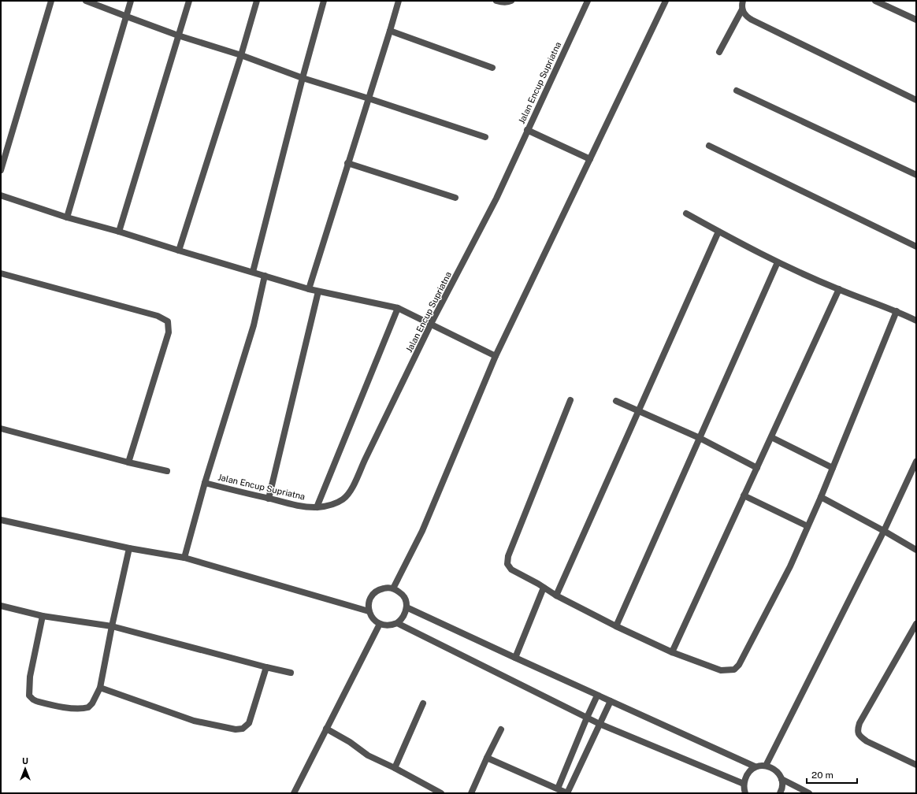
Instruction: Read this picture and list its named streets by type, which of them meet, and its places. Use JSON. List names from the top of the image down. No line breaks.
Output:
{"streets":{"street":["Jalan Encup Supriatna"]},"scale_bar":"20 m","north":"top"}
